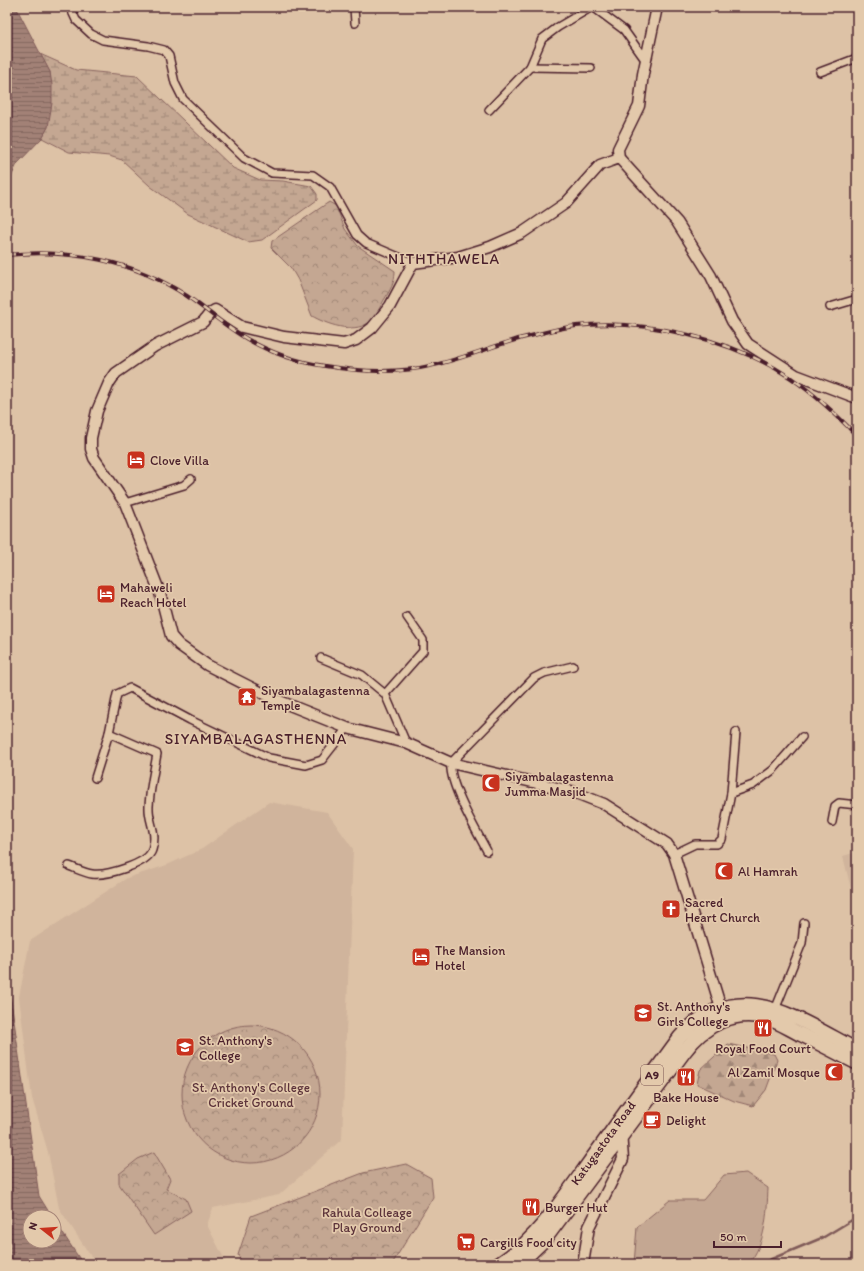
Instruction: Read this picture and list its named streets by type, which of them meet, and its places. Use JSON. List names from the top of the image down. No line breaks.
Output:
{"streets":{"highway":["A9","Katugastota Road"]},"districts":["NITHTHAWELA","SIYAMBALAGASTHENNA"],"parks":["St. Anthony's College Cricket Ground","Rahula Colleage Play Ground"],"places":{"hotel":["Clove Villa","Mahaweli Reach Hotel","The Mansion Hotel"],"temple":["Siyambalagastenna Temple"],"mosque":["Siyambalagastenna Jumma Masjid","Al Hamrah","Al Zamil Mosque"],"church":["Sacred Heart Church"],"school or university":["St. Anthony's Girls College","St. Anthony's College"],"restaurant":["Royal Food Court","Bake House","Burger Hut"],"cafe":["Delight"],"supermarket":["Cargills Food city"]},"scale_bar":"50 m","north":"left"}
